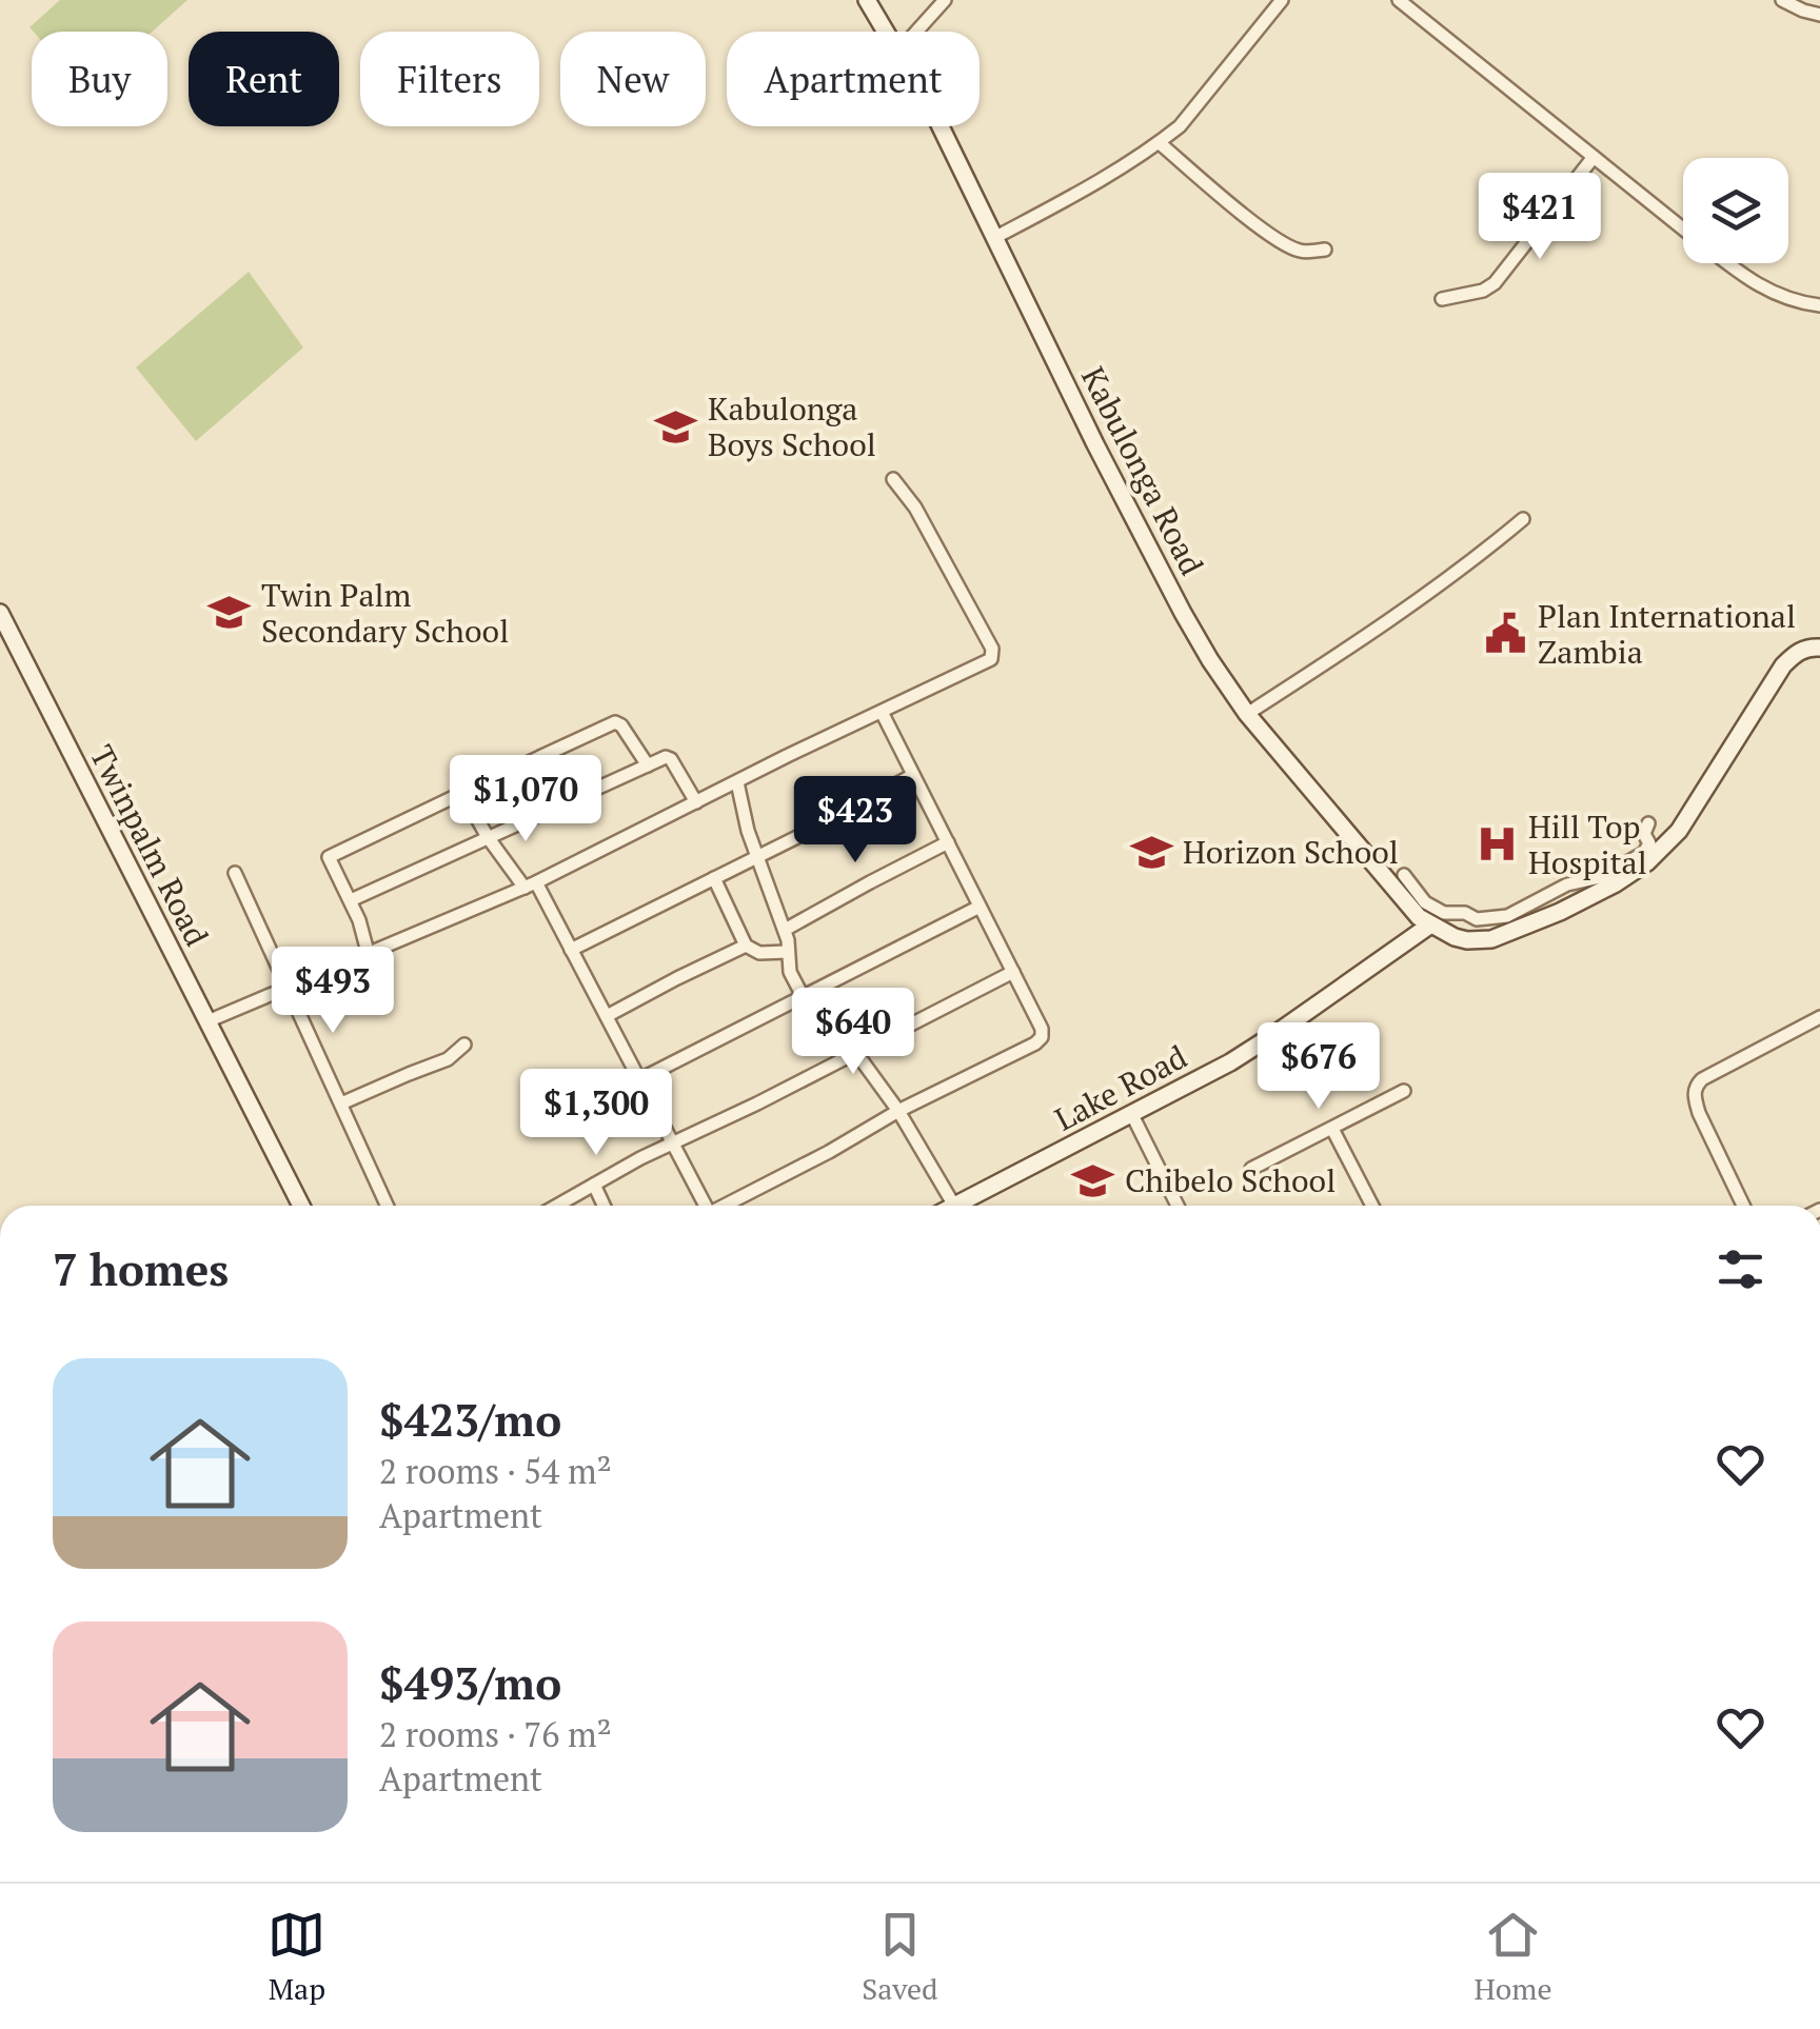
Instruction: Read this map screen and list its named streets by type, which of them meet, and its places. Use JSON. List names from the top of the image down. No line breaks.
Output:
{"streets":{"main road":["Kabulonga Road","Twinpalm Road","Lake Road"]},"crossings":[["Kabulonga Road","Lake Road"]],"places":{"school or university":["Kabulonga Boys School","Twin Palm Secondary School","Horizon School","Chibelo School"],"public building":["Plan International Zambia"],"hospital":["Hill Top Hospital"]},"page":{"chip":["Buy","Rent","Filters","New","Apartment"],"price":["$421","$1,070","$423","$493","$640","$676","$1,300"],"heading":"7 homes","list":[{"name":"$423/mo","note":"2 rooms · 54 m² · Apartment"},{"name":"$493/mo","note":"2 rooms · 76 m² · Apartment"}],"tabs":["Map","Saved","Home"]}}
